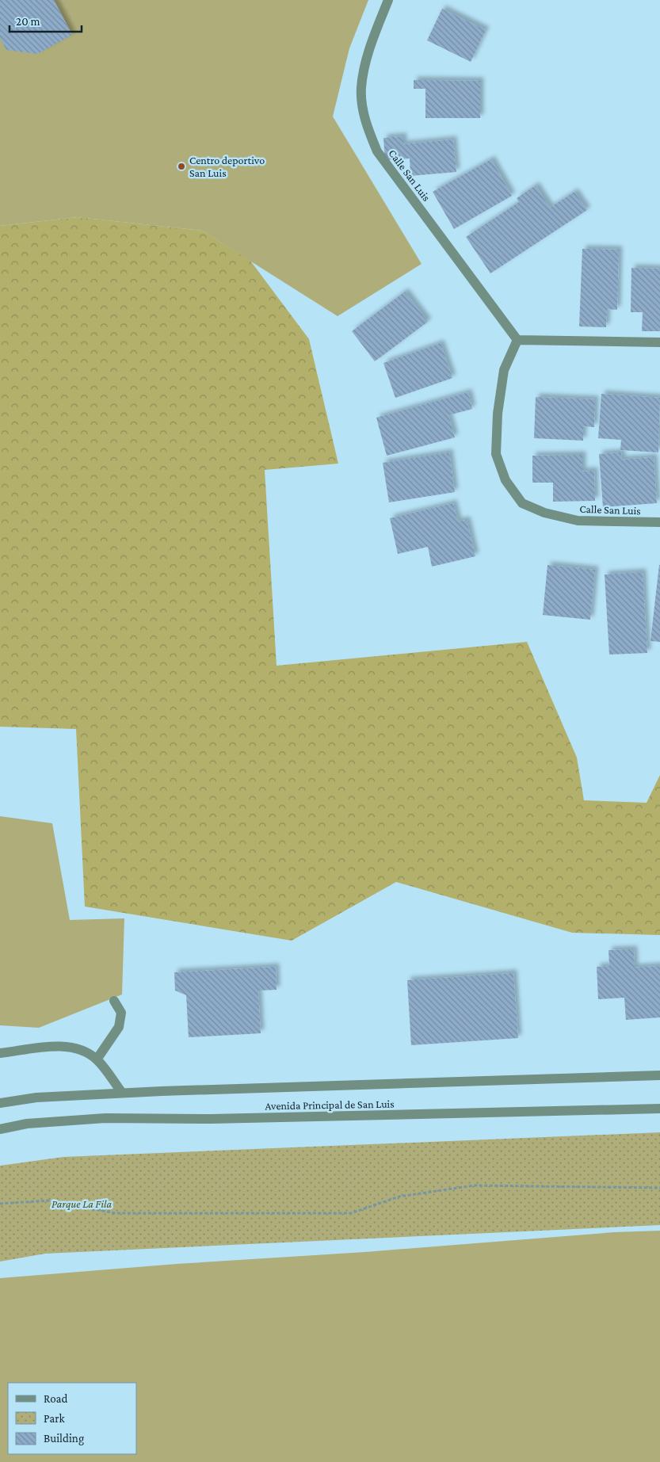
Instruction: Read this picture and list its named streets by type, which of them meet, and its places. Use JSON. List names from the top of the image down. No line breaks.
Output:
{"streets":{"street":["Calle San Luis","Avenida Principal de San Luis"]},"parks":["Parque La Fila"],"places":["Centro deportivo San Luis"],"legend":["Road","Park","Building"],"scale_bar":"20 m"}
